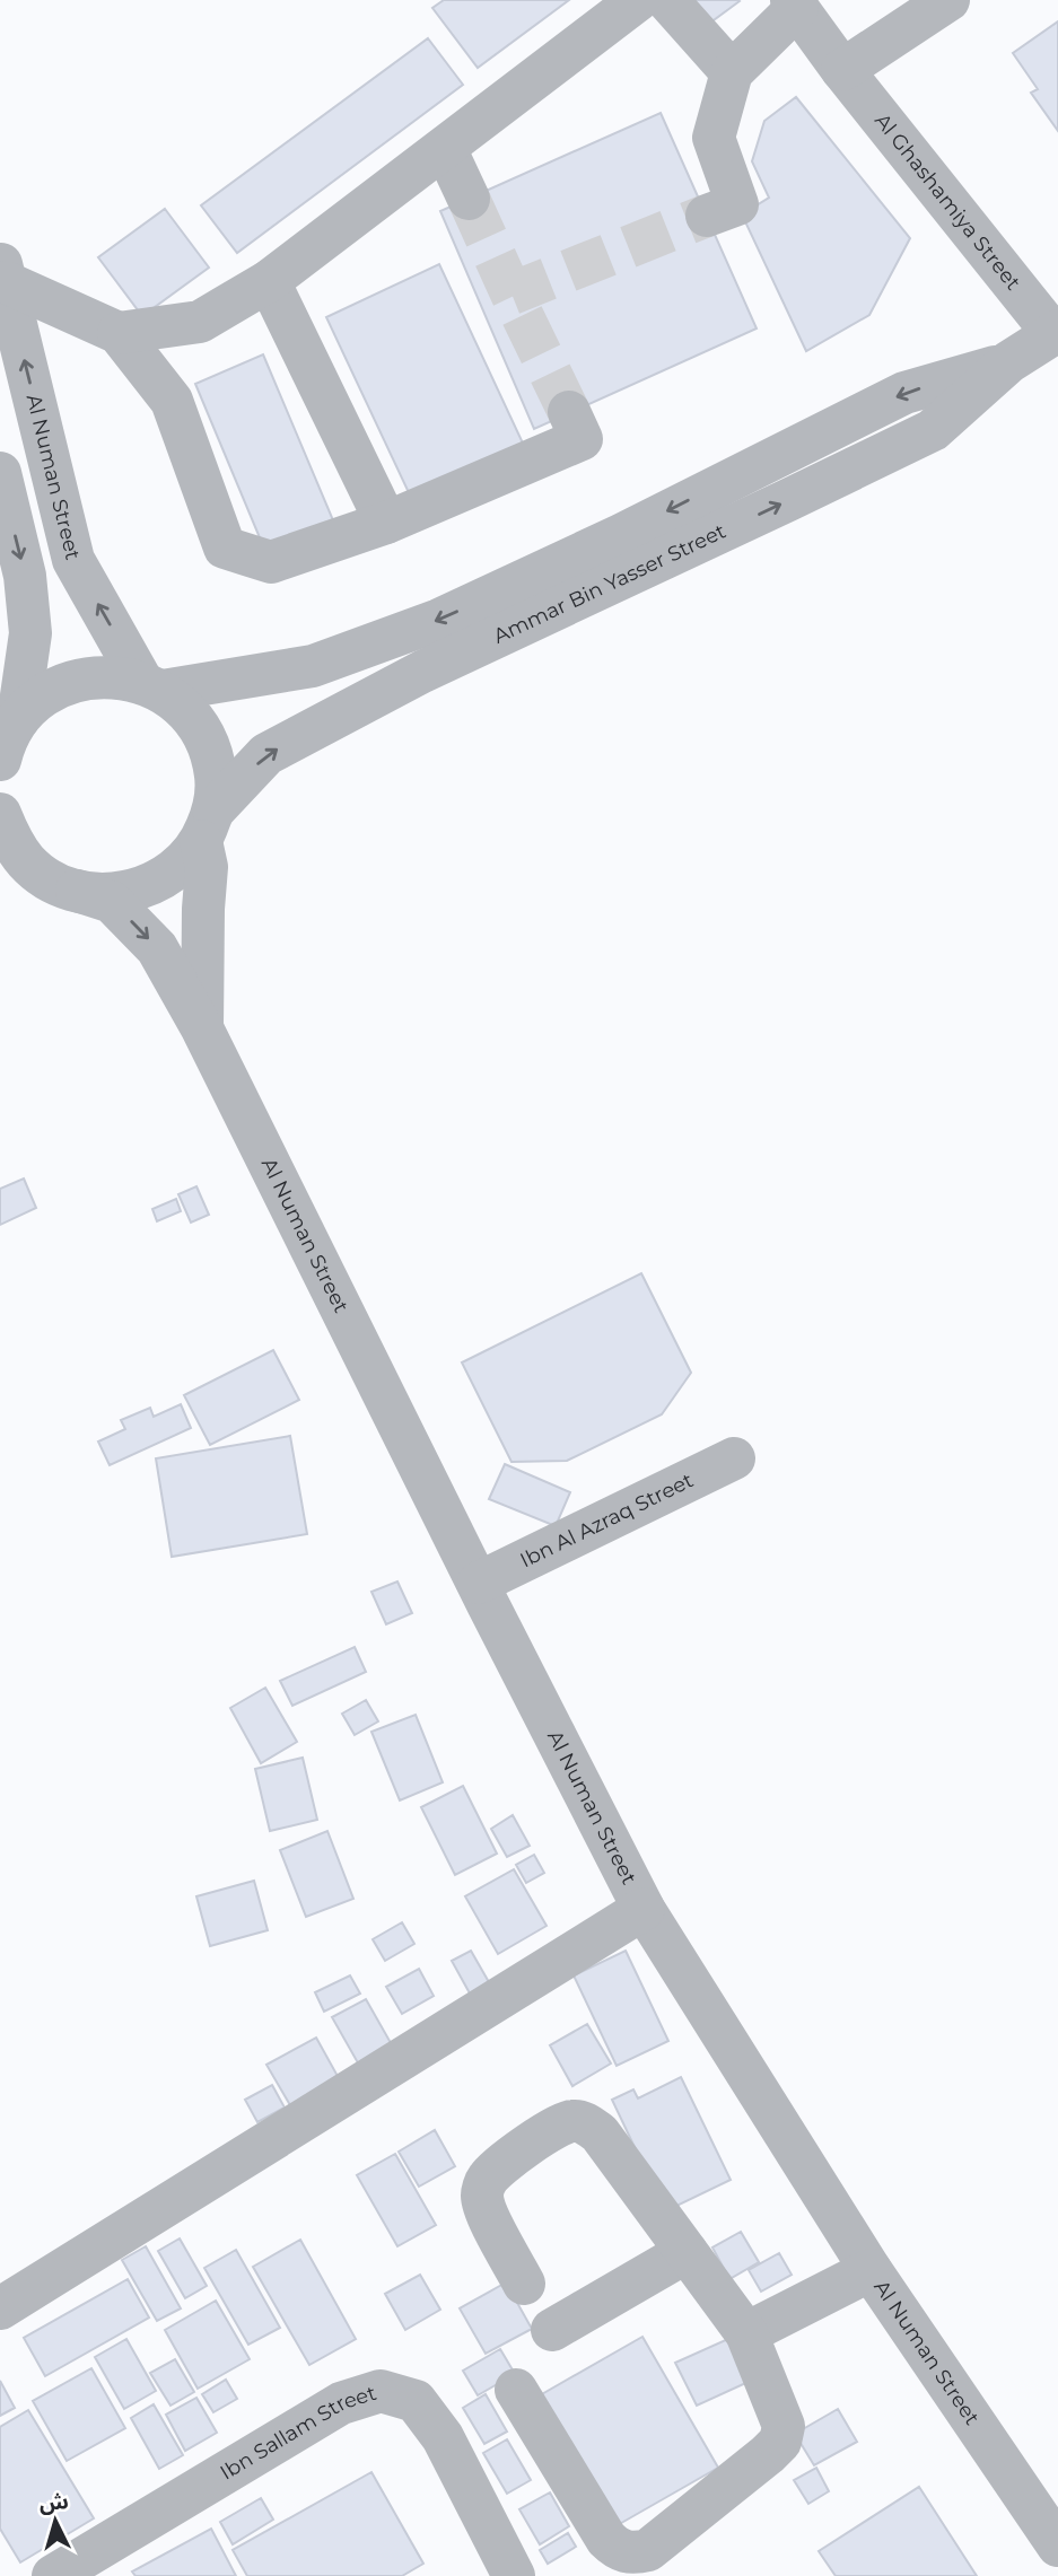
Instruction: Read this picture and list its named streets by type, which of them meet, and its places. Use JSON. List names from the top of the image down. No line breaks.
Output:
{"streets":{"street":["Al Ghashamiya Street","Al Numan Street","Ammar Bin Yasser Street","Ibn Al Azraq Street","Ibn Sallam Street"]},"crossings":[["Al Ghashamiya Street","Ammar Bin Yasser Street"],["Al Numan Street","Ammar Bin Yasser Street"],["Al Numan Street","Ibn Al Azraq Street"]],"north":"top"}
